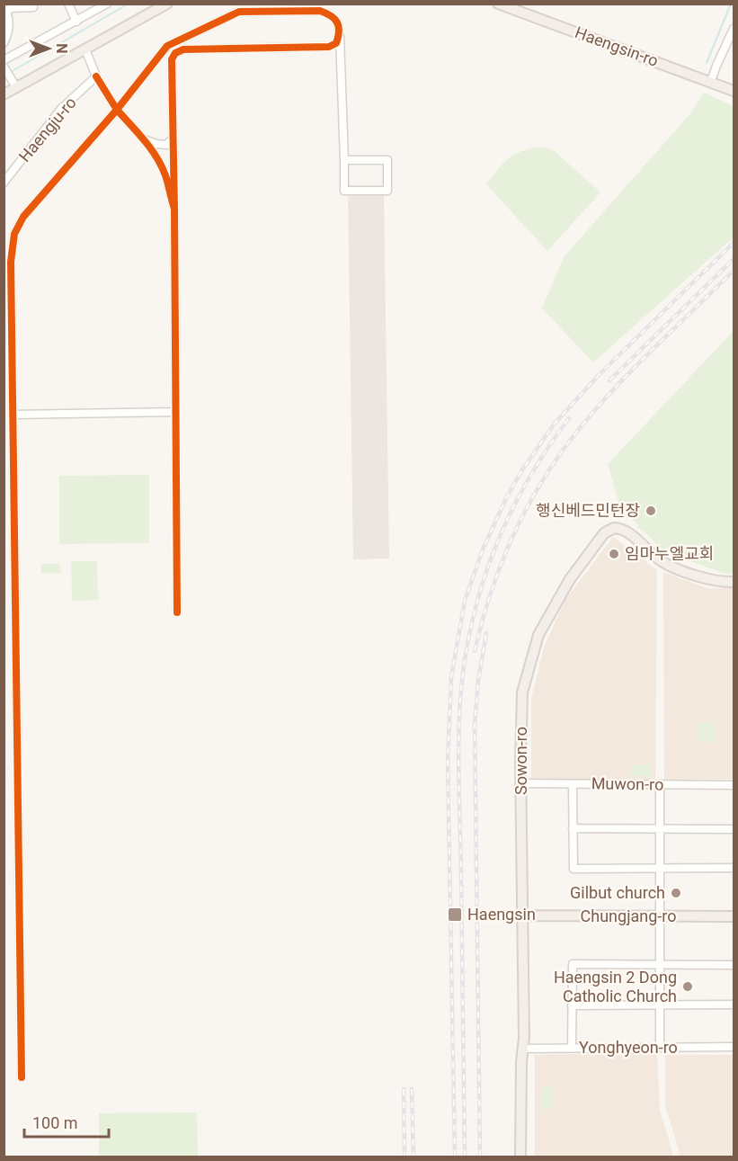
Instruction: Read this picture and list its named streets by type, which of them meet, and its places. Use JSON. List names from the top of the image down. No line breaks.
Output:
{"streets":{"main road":["Haengsin-ro","Sowon-ro","Chungjang-ro"],"street":["Haengju-ro","Muwon-ro","Yonghyeon-ro"]},"crossings":[["Sowon-ro","Muwon-ro"],["Sowon-ro","Chungjang-ro"],["Sowon-ro","Yonghyeon-ro"]],"places":{"other":["행신베드민턴장","임마누엘교회","Gilbut church","Haengsin 2 Dong Catholic Church"],"transit":["Haengsin"]},"scale_bar":"100 m","north":"right"}
